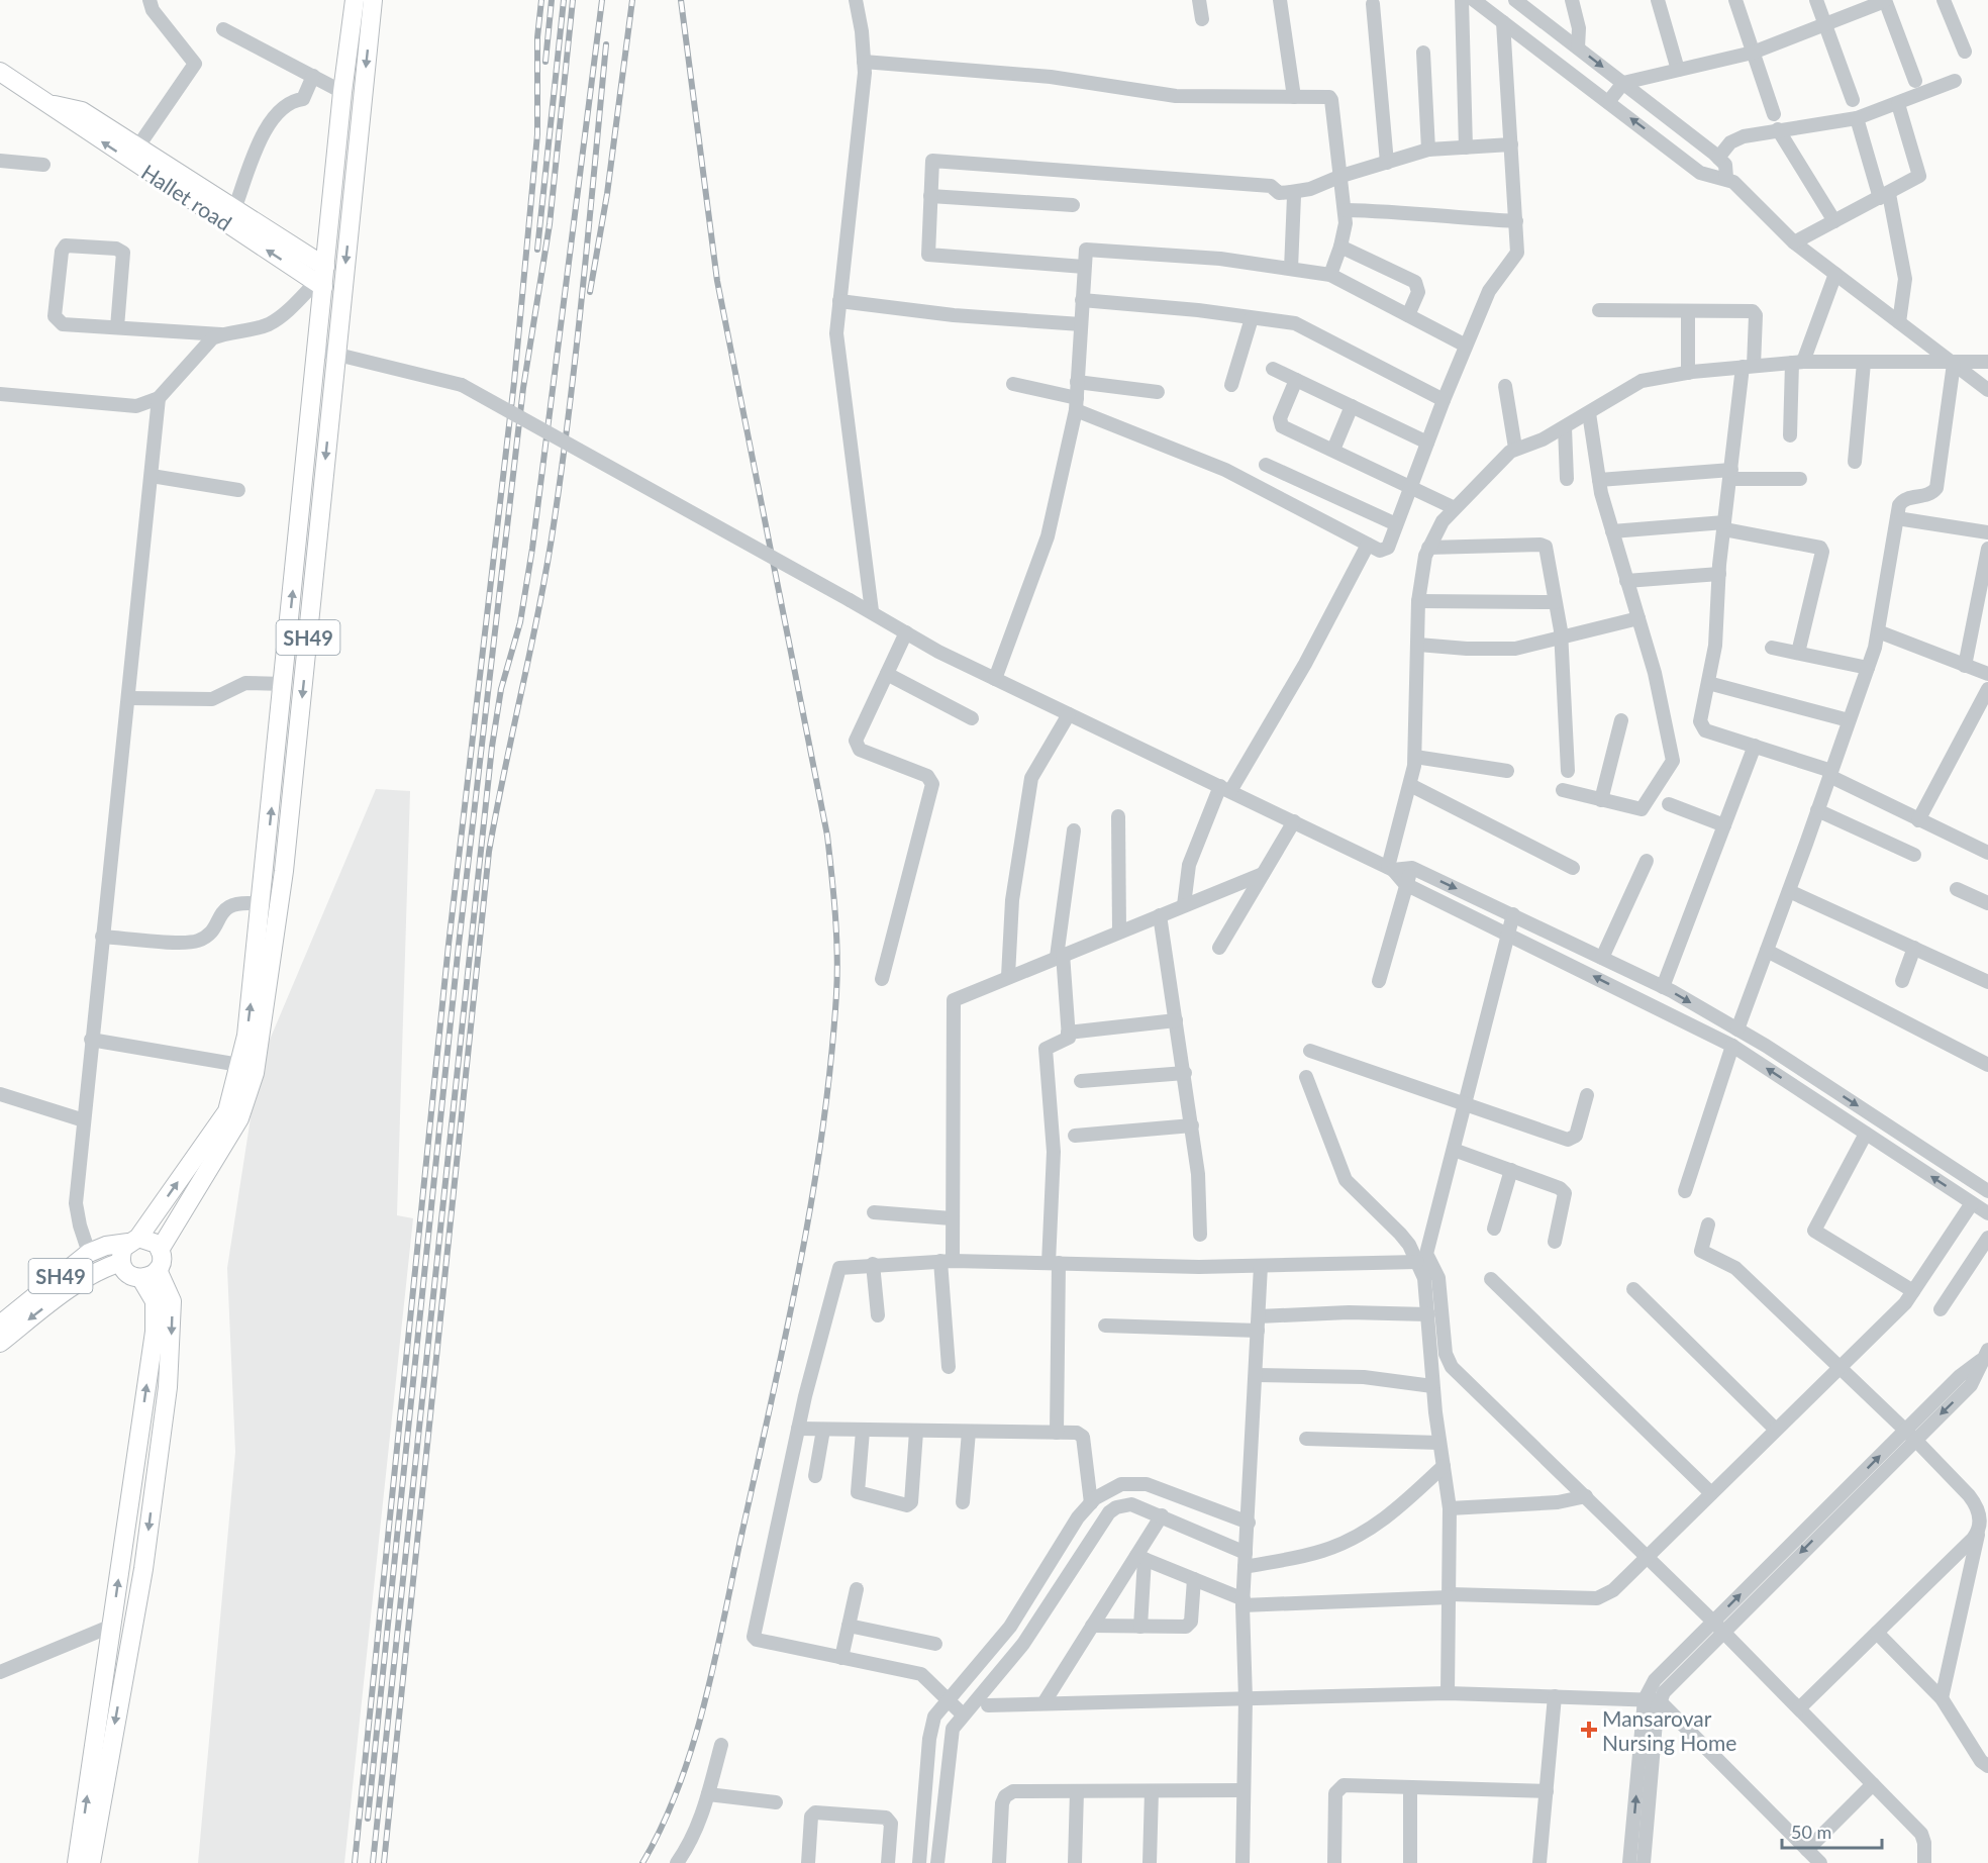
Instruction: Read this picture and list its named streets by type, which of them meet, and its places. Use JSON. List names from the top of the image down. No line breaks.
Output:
{"streets":{"main road":["Hallet road","SH49"]},"crossings":[["Hallet road","SH49"]],"places":{"health":["Mansarovar Nursing Home"]},"scale_bar":"50 m"}
